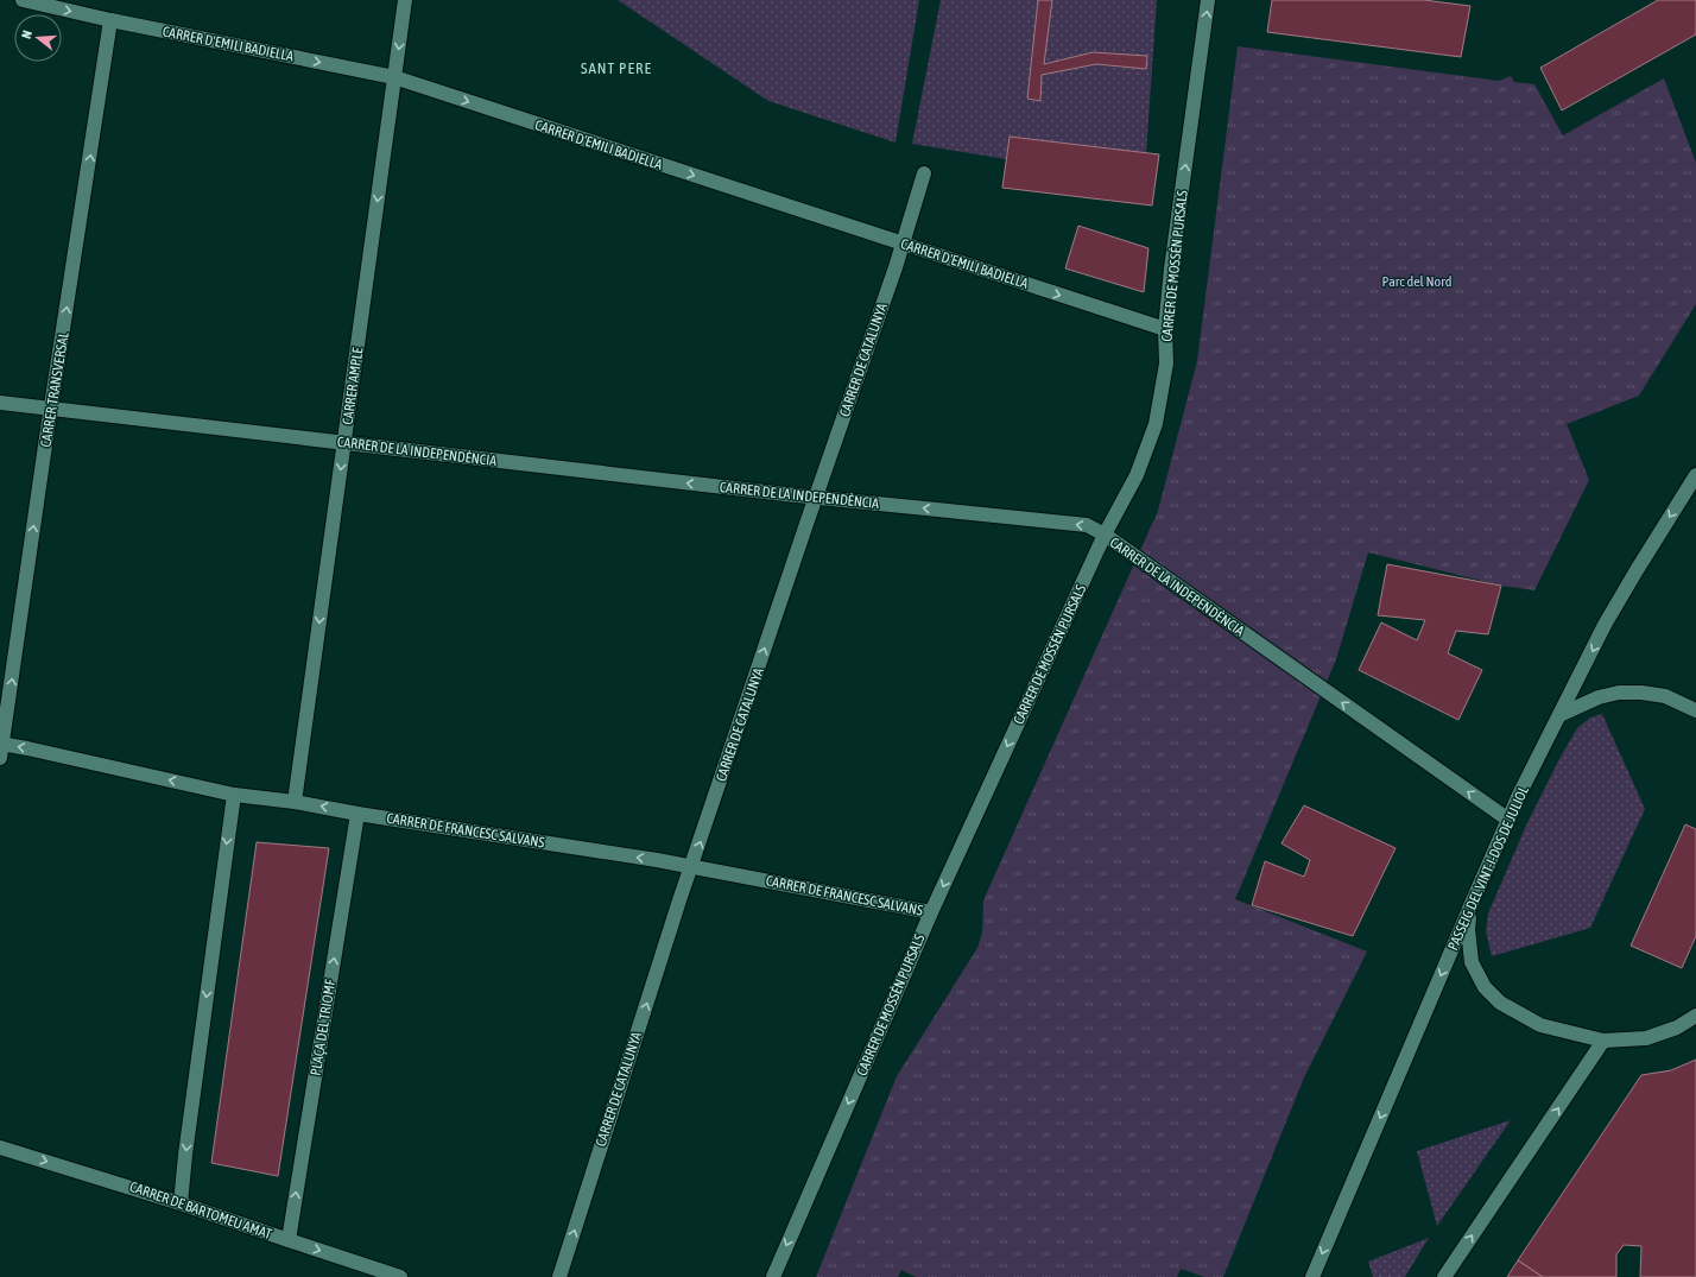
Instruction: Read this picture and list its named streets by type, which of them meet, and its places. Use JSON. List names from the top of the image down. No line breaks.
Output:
{"streets":{"street":["CARRER D'EMILI BADIELLA","CARRER DE MOSSÈN PURSALS","CARRER DE CATALUNYA","CARRER AMPLE","CARRER TRANSVERSAL","CARRER DE LA INDEPENDÈNCIA","CARRER DE FRANCESC SALVANS","PASSEIG DEL VINT-I-DOS DE JULIOL","PLAÇA DEL TRIOMF","CARRER DE BARTOMEU AMAT"]},"crossings":[["CARRER D'EMILI BADIELLA","CARRER DE MOSSÈN PURSALS"],["CARRER D'EMILI BADIELLA","CARRER DE CATALUNYA"],["CARRER D'EMILI BADIELLA","CARRER AMPLE"],["CARRER D'EMILI BADIELLA","CARRER TRANSVERSAL"],["CARRER DE MOSSÈN PURSALS","CARRER DE LA INDEPENDÈNCIA"],["CARRER DE MOSSÈN PURSALS","CARRER DE FRANCESC SALVANS"],["CARRER DE CATALUNYA","CARRER DE LA INDEPENDÈNCIA"],["CARRER DE CATALUNYA","CARRER DE FRANCESC SALVANS"],["CARRER AMPLE","CARRER DE LA INDEPENDÈNCIA"],["CARRER AMPLE","CARRER DE FRANCESC SALVANS"],["CARRER TRANSVERSAL","CARRER DE LA INDEPENDÈNCIA"],["CARRER TRANSVERSAL","CARRER DE FRANCESC SALVANS"],["CARRER DE LA INDEPENDÈNCIA","PASSEIG DEL VINT-I-DOS DE JULIOL"],["CARRER DE FRANCESC SALVANS","PLAÇA DEL TRIOMF"],["PLAÇA DEL TRIOMF","CARRER DE BARTOMEU AMAT"]],"one_way":["CARRER D'EMILI BADIELLA","CARRER DE CATALUNYA","CARRER AMPLE","CARRER TRANSVERSAL","CARRER DE LA INDEPENDÈNCIA","CARRER DE FRANCESC SALVANS","PASSEIG DEL VINT-I-DOS DE JULIOL","CARRER DE BARTOMEU AMAT"],"districts":["SANT PERE"],"parks":["Parc del Nord"],"north":"left"}
